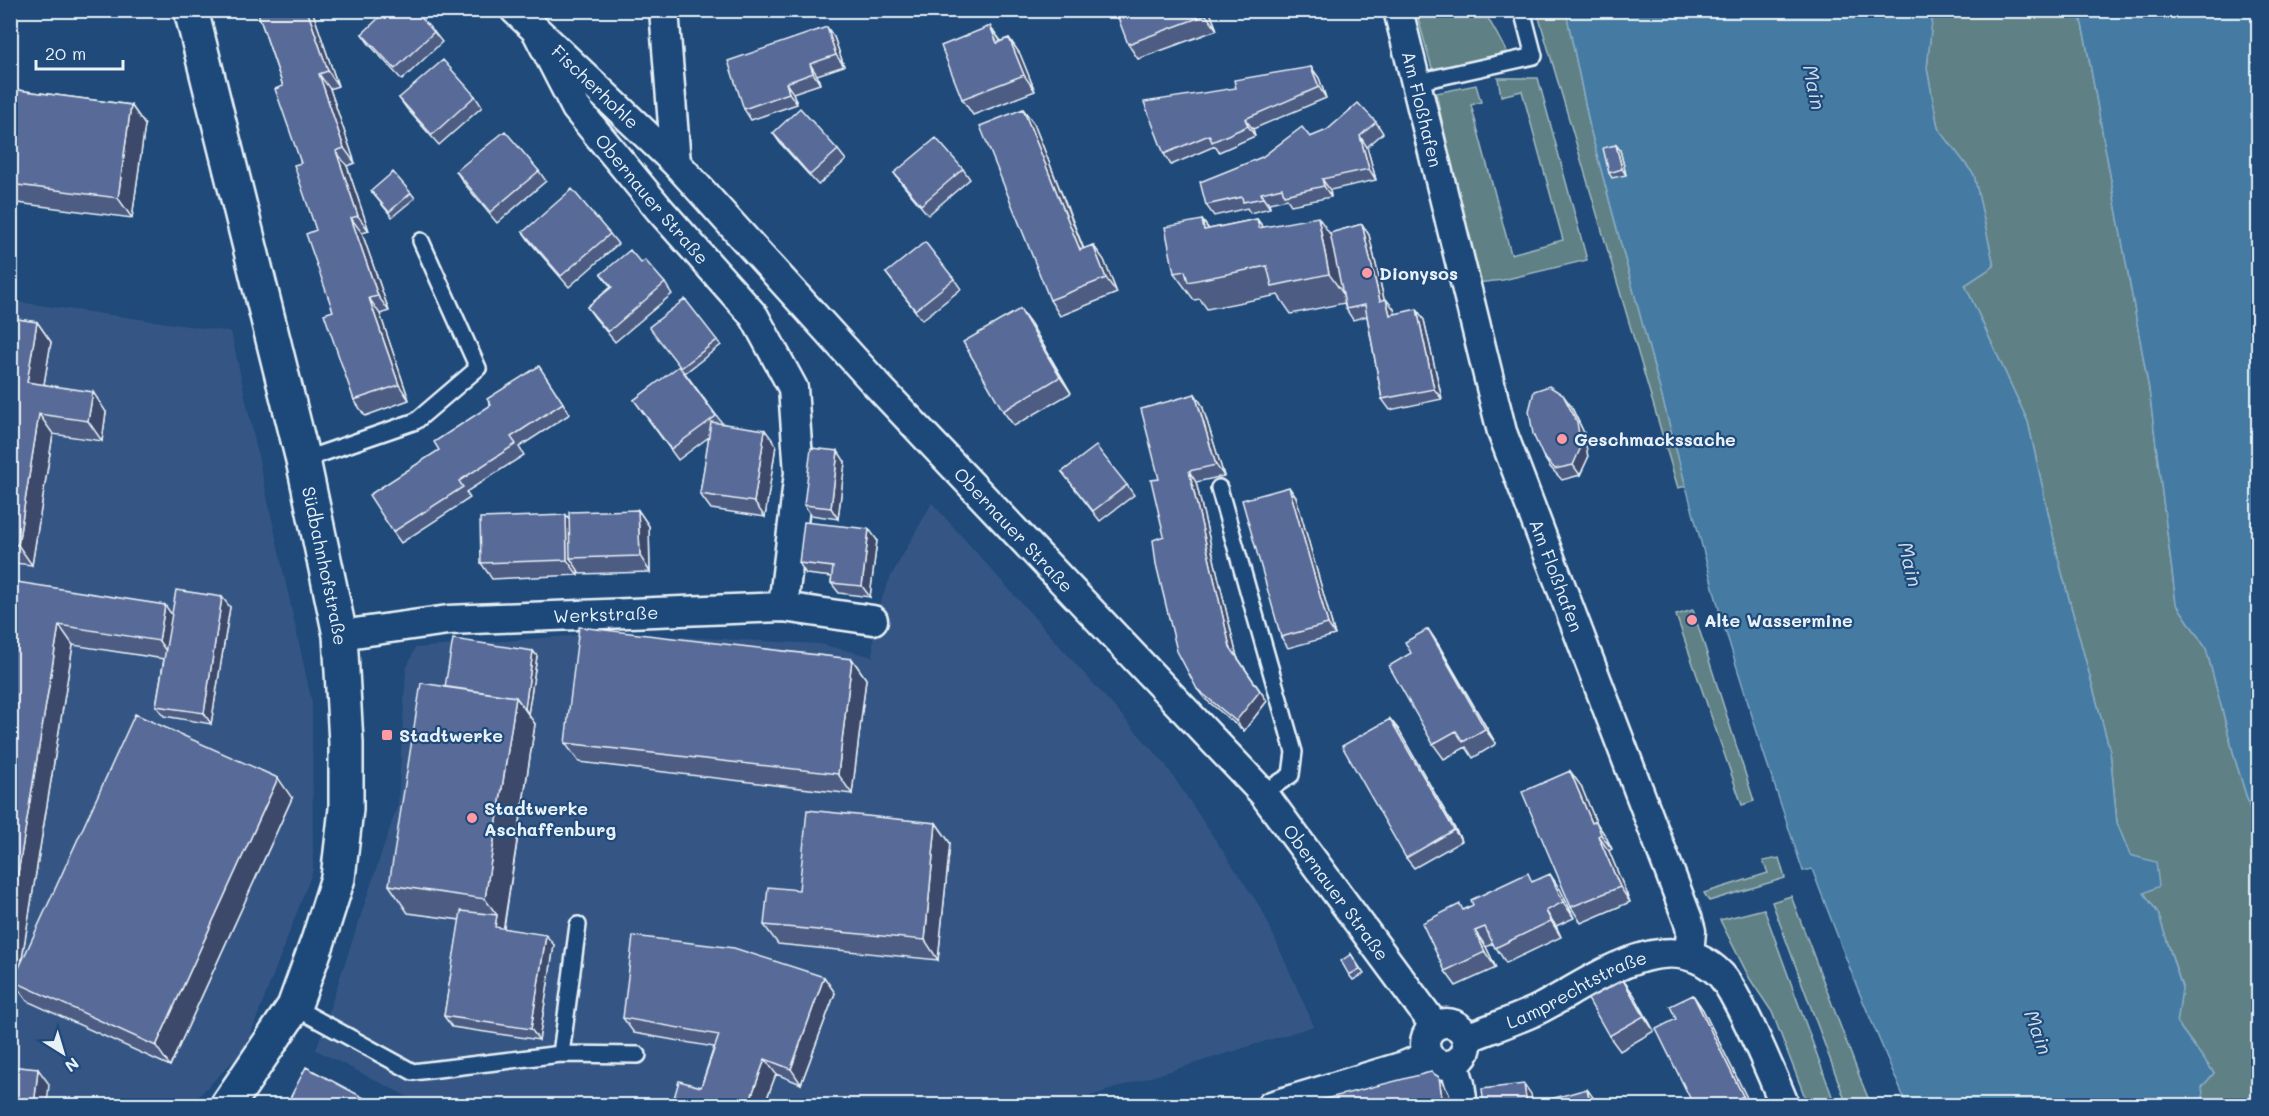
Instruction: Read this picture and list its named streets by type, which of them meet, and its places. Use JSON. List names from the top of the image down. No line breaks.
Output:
{"streets":{"street":["Fischerhohle","Am Floßhafen","Obernauer Straße","Südbahnhofstraße","Werkstraße","Lamprechtstraße"]},"crossings":[["Fischerhohle","Obernauer Straße"],["Am Floßhafen","Lamprechtstraße"],["Obernauer Straße","Werkstraße"],["Obernauer Straße","Lamprechtstraße"],["Südbahnhofstraße","Werkstraße"]],"water":["Main"],"places":{"other":["Dionysos","Geschmackssache","Alte Wassermine","Stadtwerke Aschaffenburg"],"transit":["Stadtwerke"]},"scale_bar":"20 m","north":"bottom right"}
